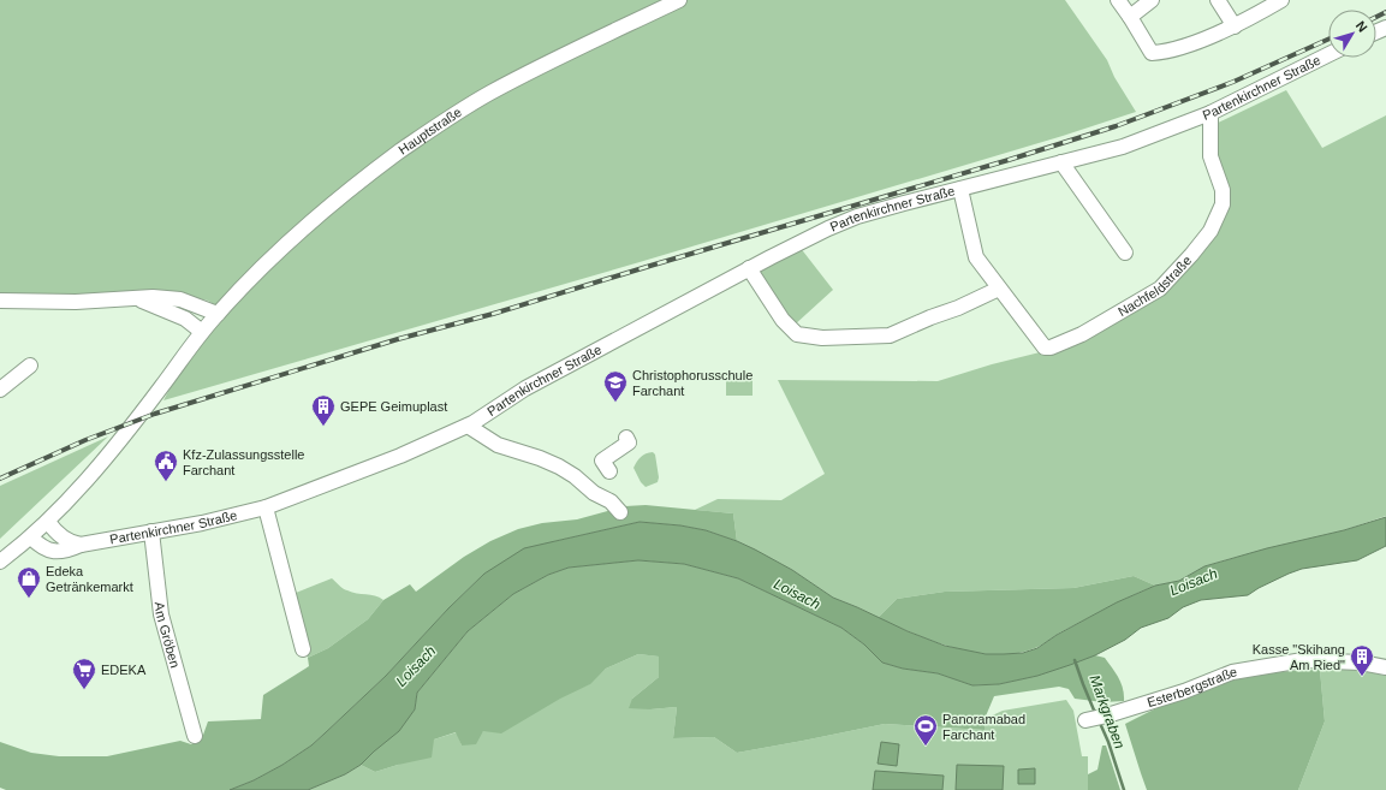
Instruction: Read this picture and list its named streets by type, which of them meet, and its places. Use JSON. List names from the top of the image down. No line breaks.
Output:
{"streets":{"street":["Partenkirchner Straße","Hauptstraße","Nachfeldstraße","Am Gröben","Esterbergstraße"]},"crossings":[["Partenkirchner Straße","Hauptstraße"],["Partenkirchner Straße","Nachfeldstraße"],["Partenkirchner Straße","Am Gröben"]],"water":["Loisach","Markgraben"],"places":{"school or university":["Christophorusschule Farchant"],"building":["GEPE Geimuplast","Kasse \"Skihang Am Ried\""],"public building":["Kfz-Zulassungsstelle Farchant"],"shop":["Edeka Getränkemarkt"],"supermarket":["EDEKA"],"sports":["Panoramabad Farchant"]},"north":"top right"}
